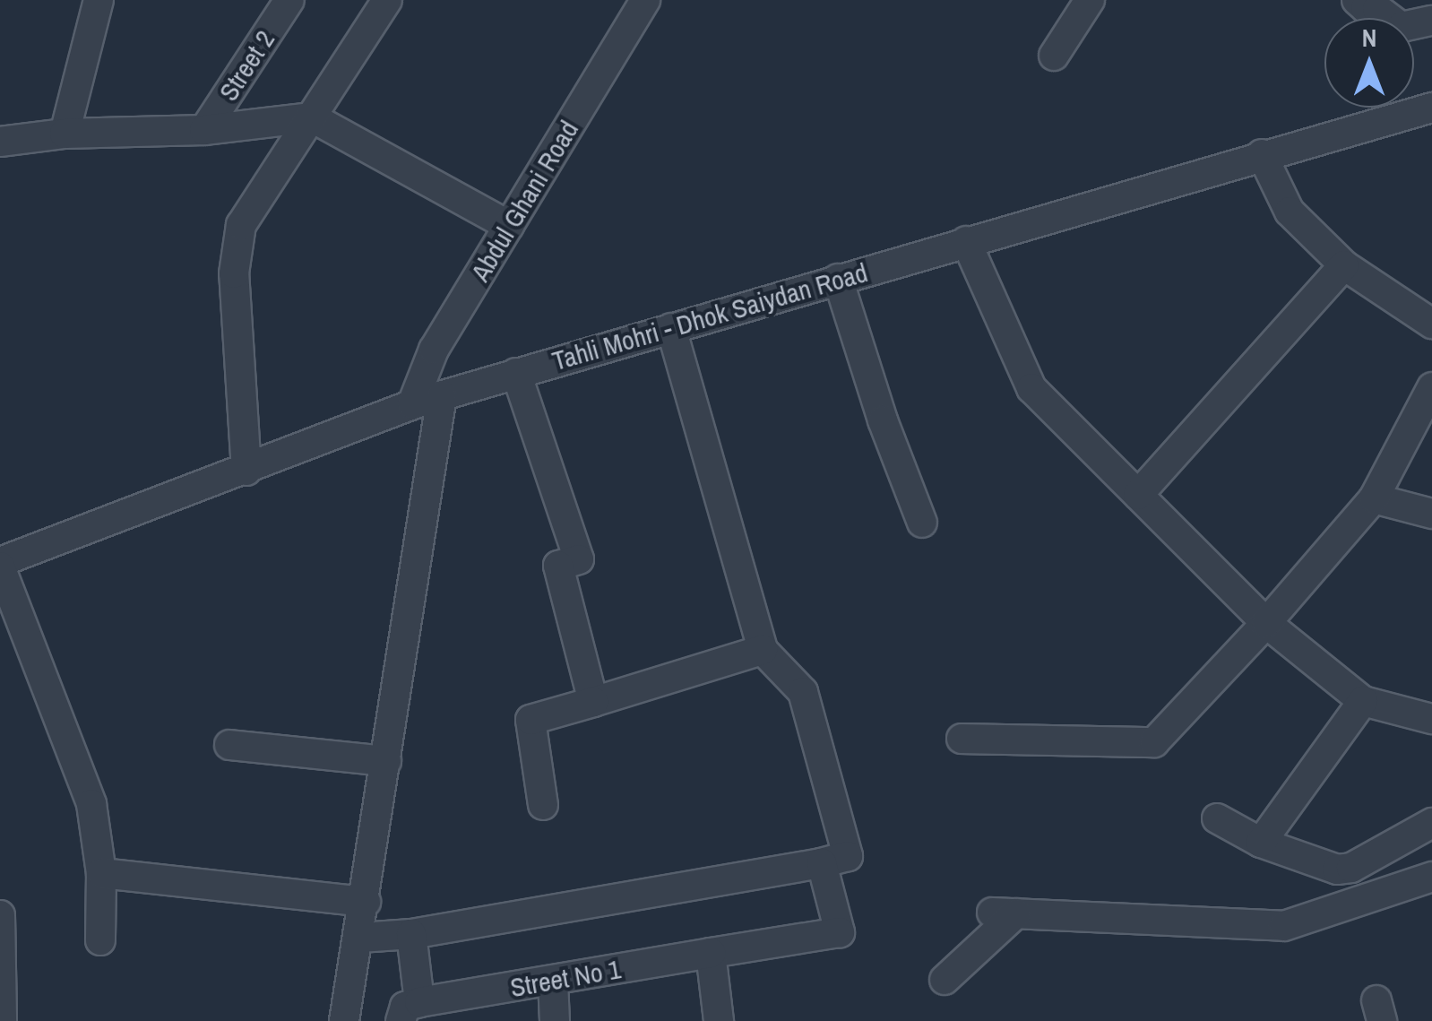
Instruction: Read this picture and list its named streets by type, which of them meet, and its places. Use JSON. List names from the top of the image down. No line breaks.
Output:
{"streets":{"street":["Street 2","Abdul Ghani Road","Tahli Mohri - Dhok Saiydan Road","Street No 1"]},"crossings":[["Abdul Ghani Road","Tahli Mohri - Dhok Saiydan Road"]],"north":"top"}
